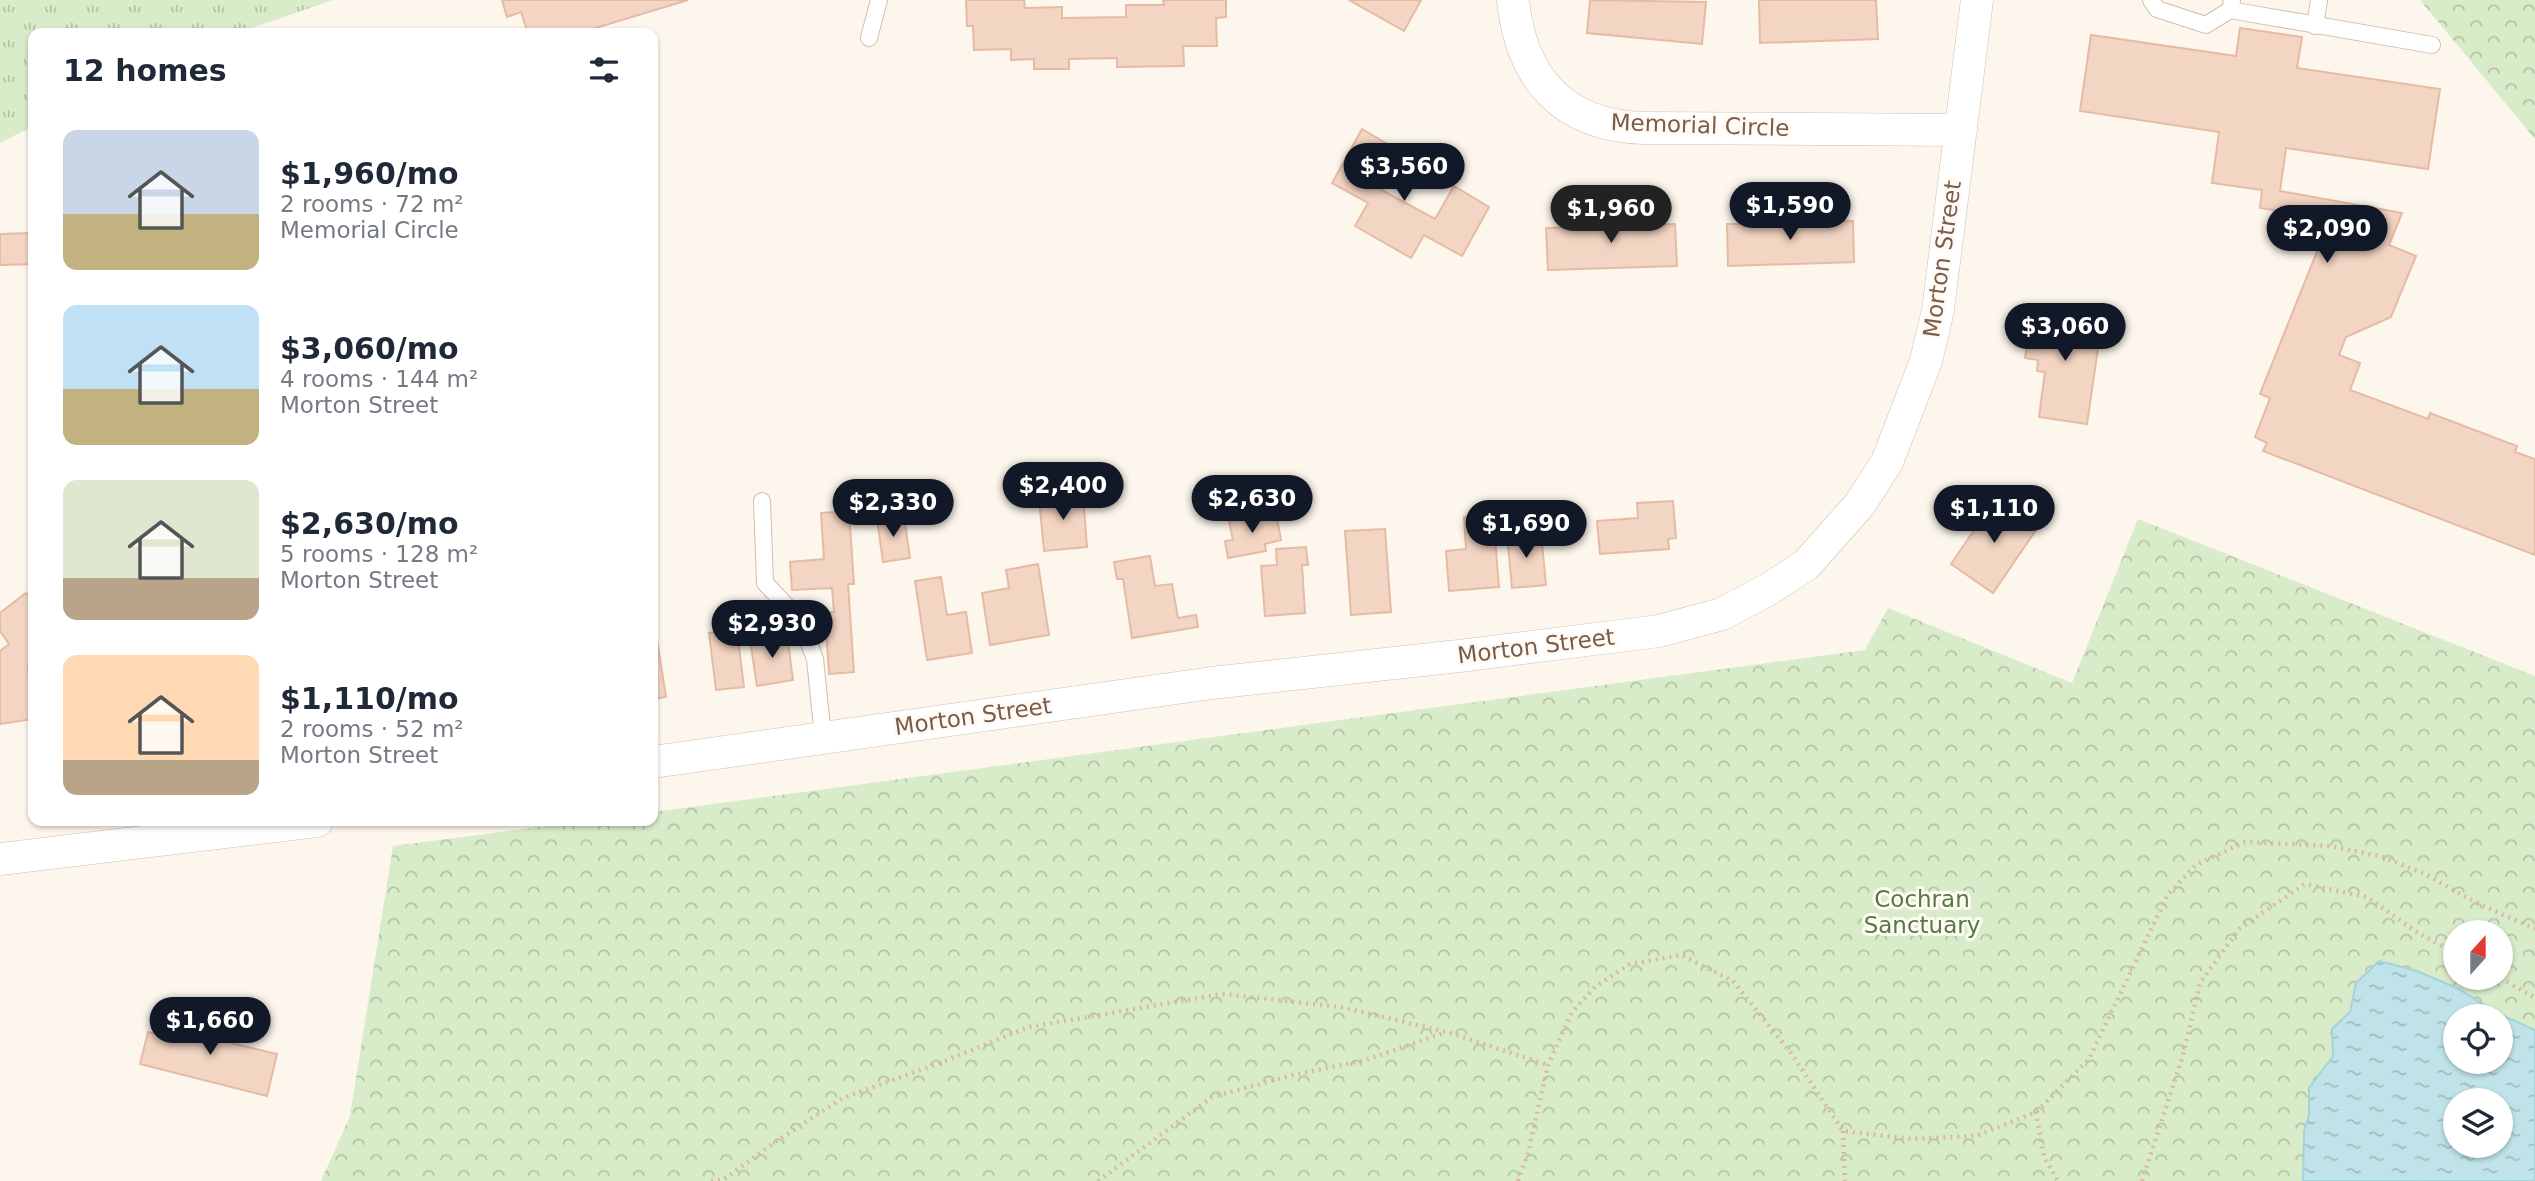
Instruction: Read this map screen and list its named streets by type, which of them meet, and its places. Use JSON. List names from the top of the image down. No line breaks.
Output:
{"streets":{"street":["Memorial Circle","Morton Street"]},"crossings":[["Memorial Circle","Morton Street"]],"parks":["Cochran Sanctuary"],"north":"top","page":{"heading":"12 homes","list":[{"name":"$1,960/mo","note":"2 rooms · 72 m² · Memorial Circle"},{"name":"$3,060/mo","note":"4 rooms · 144 m² · Morton Street"},{"name":"$2,630/mo","note":"5 rooms · 128 m² · Morton Street"},{"name":"$1,110/mo","note":"2 rooms · 52 m² · Morton Street"}],"price":["$3,560","$1,590","$1,960","$2,090","$3,060","$2,400","$2,630","$2,330","$1,110","$1,690","$2,930","$1,660"]}}
